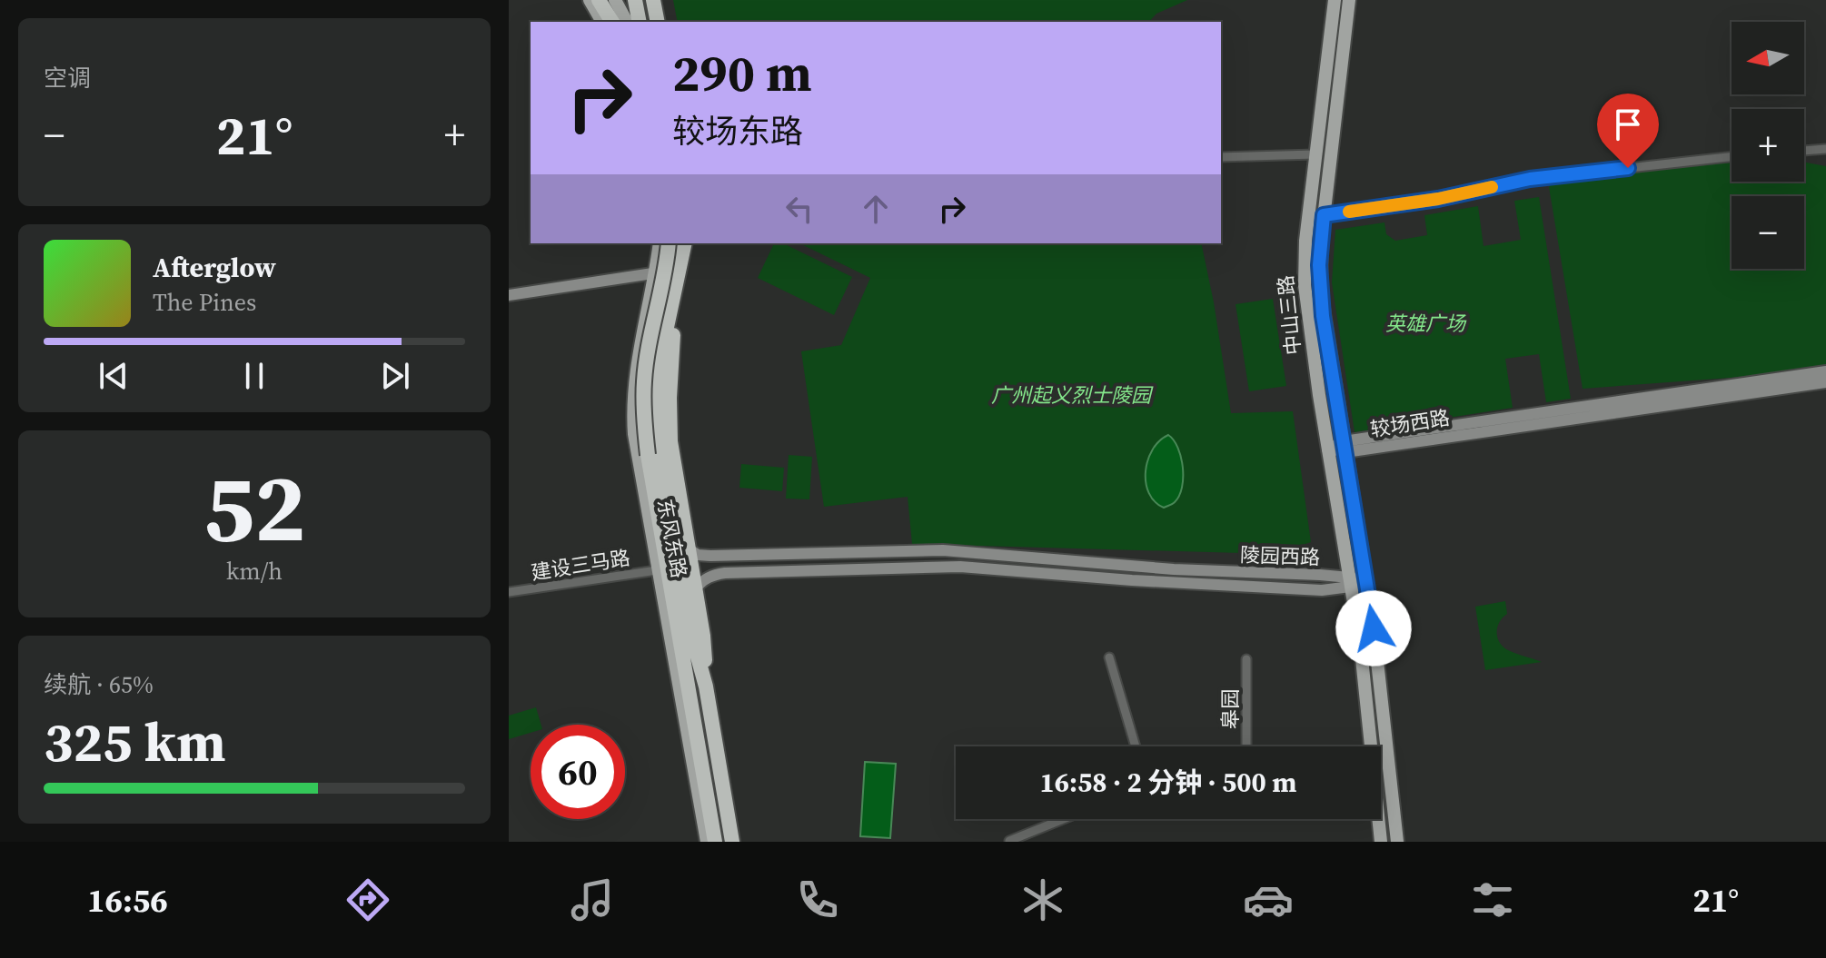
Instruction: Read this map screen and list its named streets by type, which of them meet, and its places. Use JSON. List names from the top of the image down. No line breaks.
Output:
{"streets":{"highway":["东风东路"],"main road":["中山三路"],"street":["较场西路","陵园西路","建设三马路","皋园"]},"crossings":[["中山三路","较场西路"],["中山三路","陵园西路"],["东风东路","陵园西路"],["东风东路","建设三马路"]],"parks":["英雄广场","广州起义烈士陵园"],"north":"left","page":{"tile":["空调",["52","km/h"],["续航 · 65%","325 km"]],"map_buttons":["+","−"],"turn":["290 m","较场东路"],"heat":["−","21°","+"],"song":["Afterglow","The Pines"],"limit":"60","trip":"16:58 · 2 分钟 · 500 m","tabs":["16:56","21°"]}}
